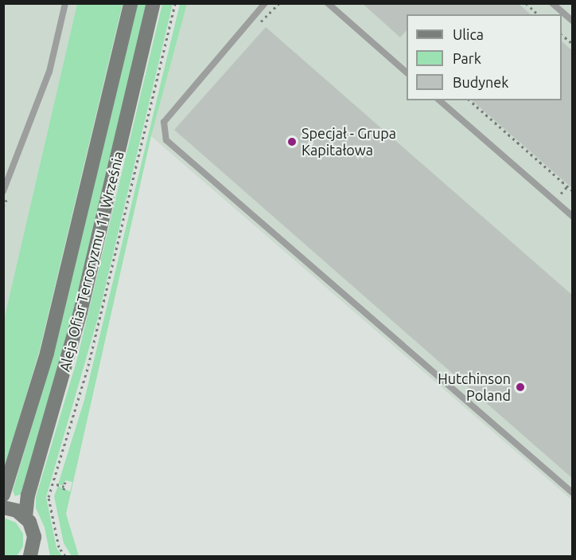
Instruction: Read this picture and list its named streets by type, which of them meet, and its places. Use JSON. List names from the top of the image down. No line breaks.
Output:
{"streets":{"street":["Aleja Ofiar Terroryzmu 11 Września"]},"places":["Specjał - Grupa Kapitałowa","Hutchinson Poland"],"legend":["Ulica","Park","Budynek"]}
